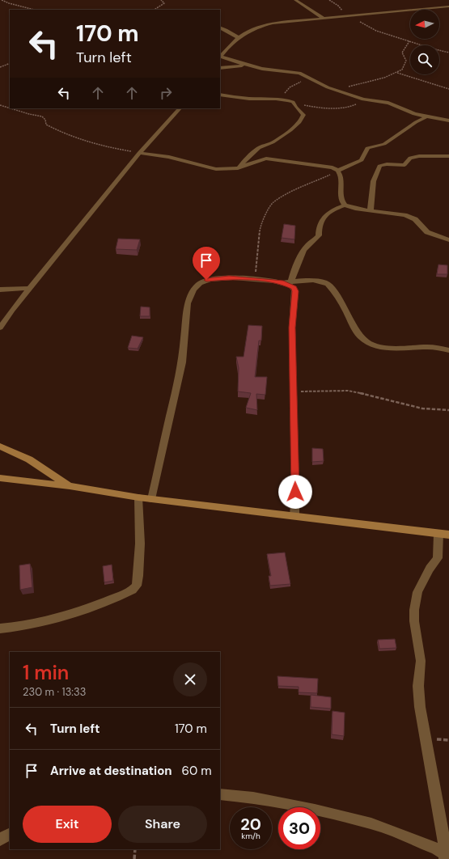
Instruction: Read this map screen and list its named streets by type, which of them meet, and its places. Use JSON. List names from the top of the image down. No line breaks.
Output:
{"north":"left","page":{"turn":["170 m","Turn left"],"heading":["1 min","230 m · 13:33"],"list":[{"name":"Turn left","value":"170 m"},{"name":"Arrive at destination","value":"60 m"}],"buttons":["Exit","Share"],"speed":"20 km/h","limit":"30"}}
